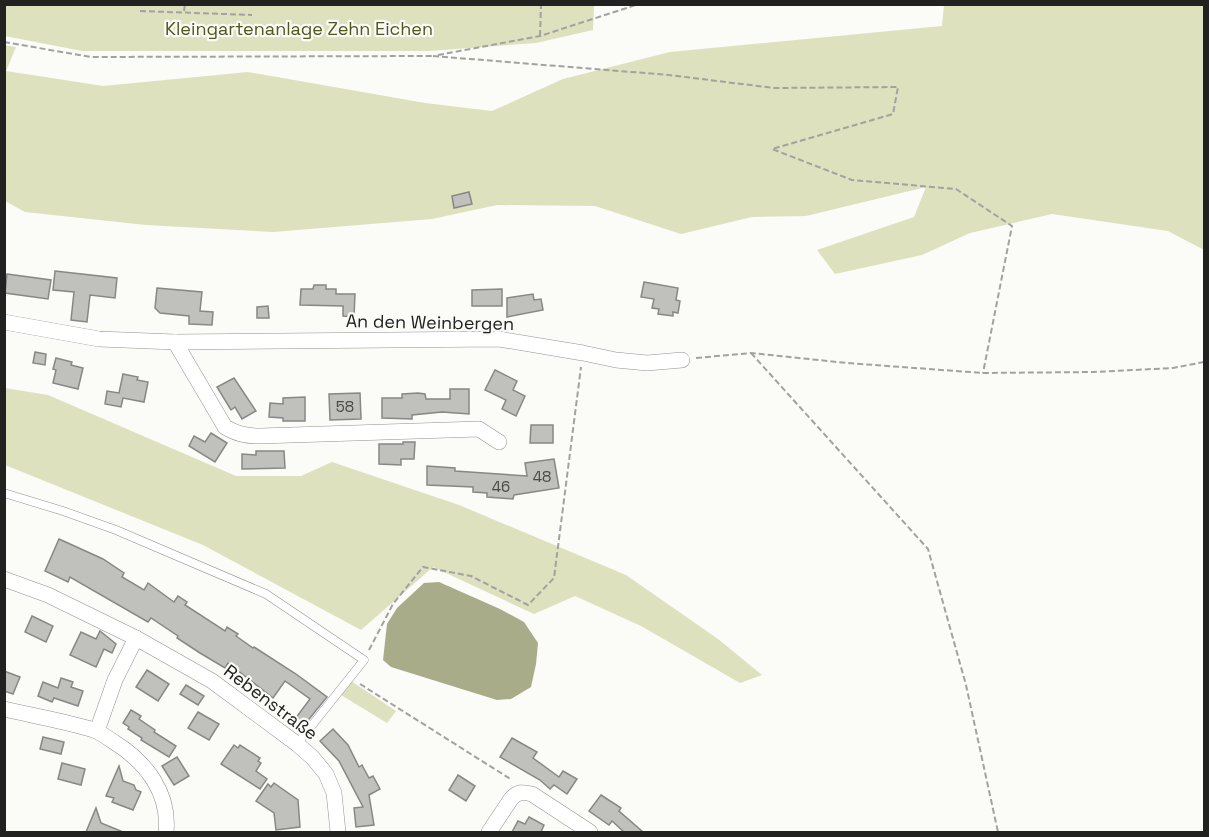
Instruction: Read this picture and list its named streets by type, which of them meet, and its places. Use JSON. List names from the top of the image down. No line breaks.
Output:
{"streets":{"street":["An den Weinbergen","Rebenstraße"]},"parks":["Kleingartenanlage Zehn Eichen"],"house_numbers":["58","48","46"]}
